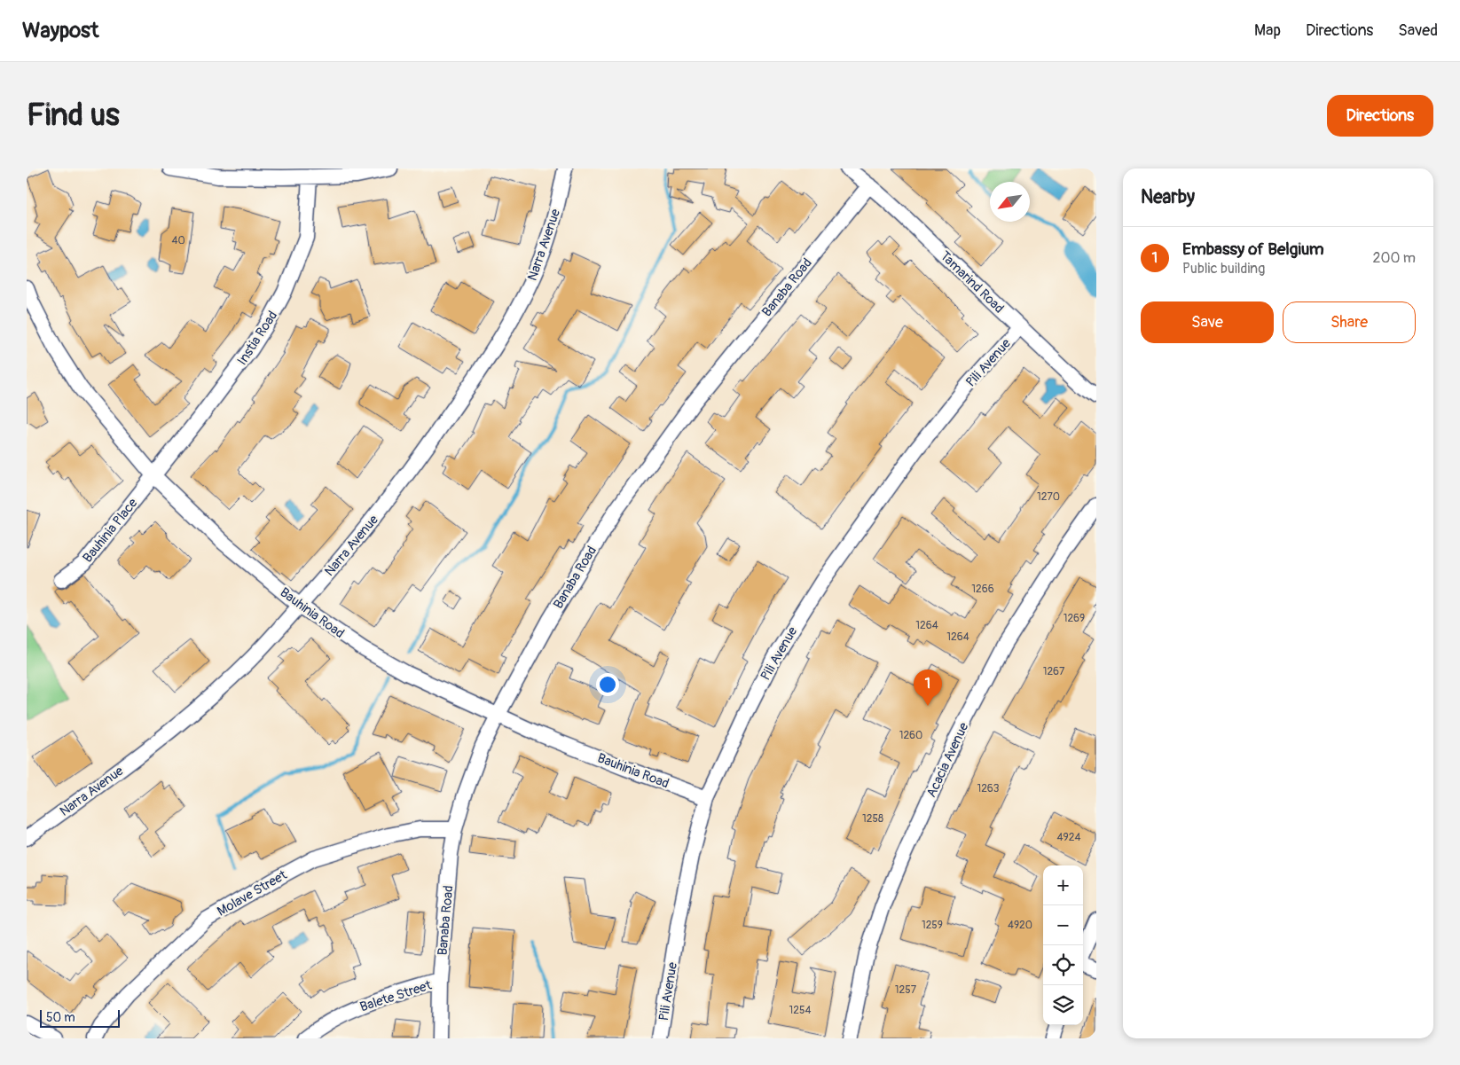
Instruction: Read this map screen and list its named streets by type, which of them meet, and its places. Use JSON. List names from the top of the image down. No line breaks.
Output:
{"streets":{"street":["Narra Avenue","Tamarind Road","Banaba Road","Instia Road","Pili Avenue","Bauhinia Place","Bauhinia Road","Acacia Avenue","Molave Street","Balete Street"]},"crossings":[["Narra Avenue","Bauhinia Road"],["Tamarind Road","Banaba Road"],["Tamarind Road","Pili Avenue"],["Banaba Road","Bauhinia Road"],["Banaba Road","Molave Street"],["Banaba Road","Balete Street"],["Instia Road","Bauhinia Place"],["Instia Road","Bauhinia Road"],["Pili Avenue","Bauhinia Road"],["Bauhinia Place","Bauhinia Road"]],"house_numbers":["40","1270","1266","1269","1264","1264","1267","1260","1263","1258","4924","1259","4920","1257","1254"],"scale_bar":"50 m","north":"bottom left","page":{"header":"Waypost","nav":["Map","Directions","Saved"],"buttons":["Directions",["Save","Share"]],"title":"Find us","heading":"Nearby","list":[{"mark":"1","name":"Embassy of Belgium","note":"Public building","value":"200 m"}],"pins":"1","map_buttons":["+","−"],"scale":"50 m"}}
